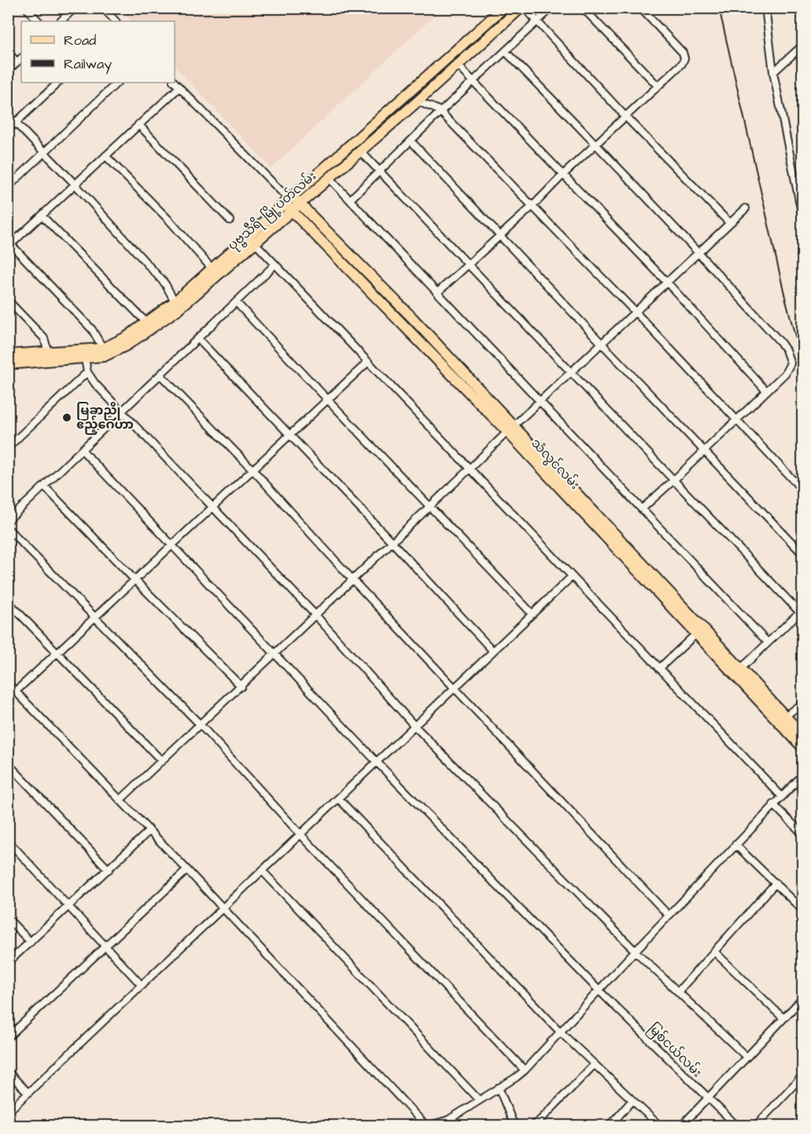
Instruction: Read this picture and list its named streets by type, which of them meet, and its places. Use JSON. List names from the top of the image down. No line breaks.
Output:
{"streets":{"main road":["ပုဗ္ဗသီရိ မြို့ပတ်လမ်း","သံလွင်လမ်း"],"street":["မြစ်ငယ်လမ်း"]},"crossings":[["ပုဗ္ဗသီရိ မြို့ပတ်လမ်း","သံလွင်လမ်း"]],"places":["မြခွာညို ဧည့်ဂေဟာ"],"legend":["Road","Railway"]}
